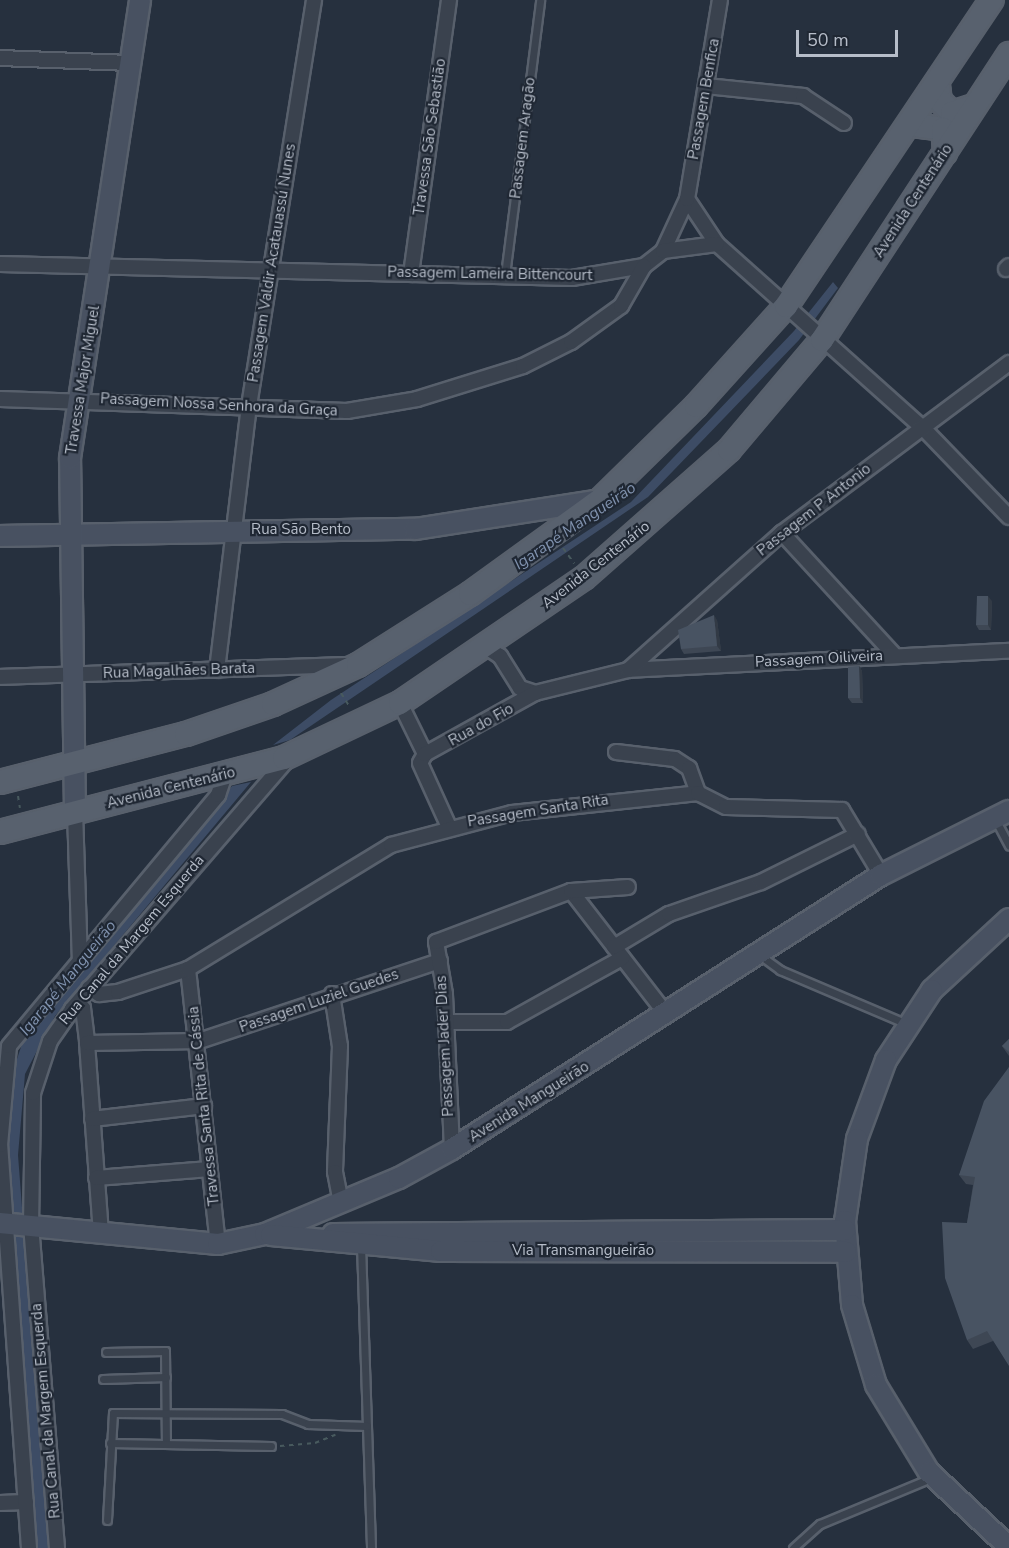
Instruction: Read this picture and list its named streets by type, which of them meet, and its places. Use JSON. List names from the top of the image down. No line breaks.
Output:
{"streets":{"main road":["Avenida Centenário"],"street":["Passagem Benfica","Travessa São Sebastião","Passagem Valdir Acatauassú Nunes","Passagem Lameira Bittencourt","Travessa Major Miguel","Passagem Nossa Senhora da Graça","Passagem P Antonio","Rua São Bento","Passagem Oiliveira","Rua Magalhães Barata","Rua do Fio","Passagem Santa Rita","Rua Canal da Margem Esquerda","Passagem Luziel Guedes","Passagem Jader Dias","Avenida Mangueirão","Travessa Santa Rita de Cássia","Via Transmangueirão"],"lane":["Passagem Aragão"]},"crossings":[["Passagem Benfica","Passagem Lameira Bittencourt"],["Travessa São Sebastião","Passagem Lameira Bittencourt"],["Passagem Aragão","Passagem Lameira Bittencourt"],["Avenida Centenário","Travessa Major Miguel"],["Avenida Centenário","Rua Canal da Margem Esquerda"],["Passagem Valdir Acatauassú Nunes","Passagem Lameira Bittencourt"],["Passagem Valdir Acatauassú Nunes","Passagem Nossa Senhora da Graça"],["Passagem Valdir Acatauassú Nunes","Rua São Bento"],["Passagem Valdir Acatauassú Nunes","Rua Magalhães Barata"],["Passagem Lameira Bittencourt","Travessa Major Miguel"],["Passagem Lameira Bittencourt","Passagem Nossa Senhora da Graça"],["Travessa Major Miguel","Passagem Nossa Senhora da Graça"],["Travessa Major Miguel","Rua São Bento"],["Travessa Major Miguel","Rua Magalhães Barata"],["Passagem P Antonio","Passagem Oiliveira"],["Passagem Oiliveira","Rua do Fio"],["Passagem Santa Rita","Rua Canal da Margem Esquerda"],["Passagem Santa Rita","Avenida Mangueirão"],["Passagem Santa Rita","Travessa Santa Rita de Cássia"],["Rua Canal da Margem Esquerda","Avenida Mangueirão"],["Passagem Luziel Guedes","Passagem Jader Dias"],["Passagem Luziel Guedes","Travessa Santa Rita de Cássia"],["Passagem Jader Dias","Avenida Mangueirão"],["Avenida Mangueirão","Travessa Santa Rita de Cássia"],["Avenida Mangueirão","Via Transmangueirão"]],"water":["Igarapé Mangueirão"],"scale_bar":"50 m"}
